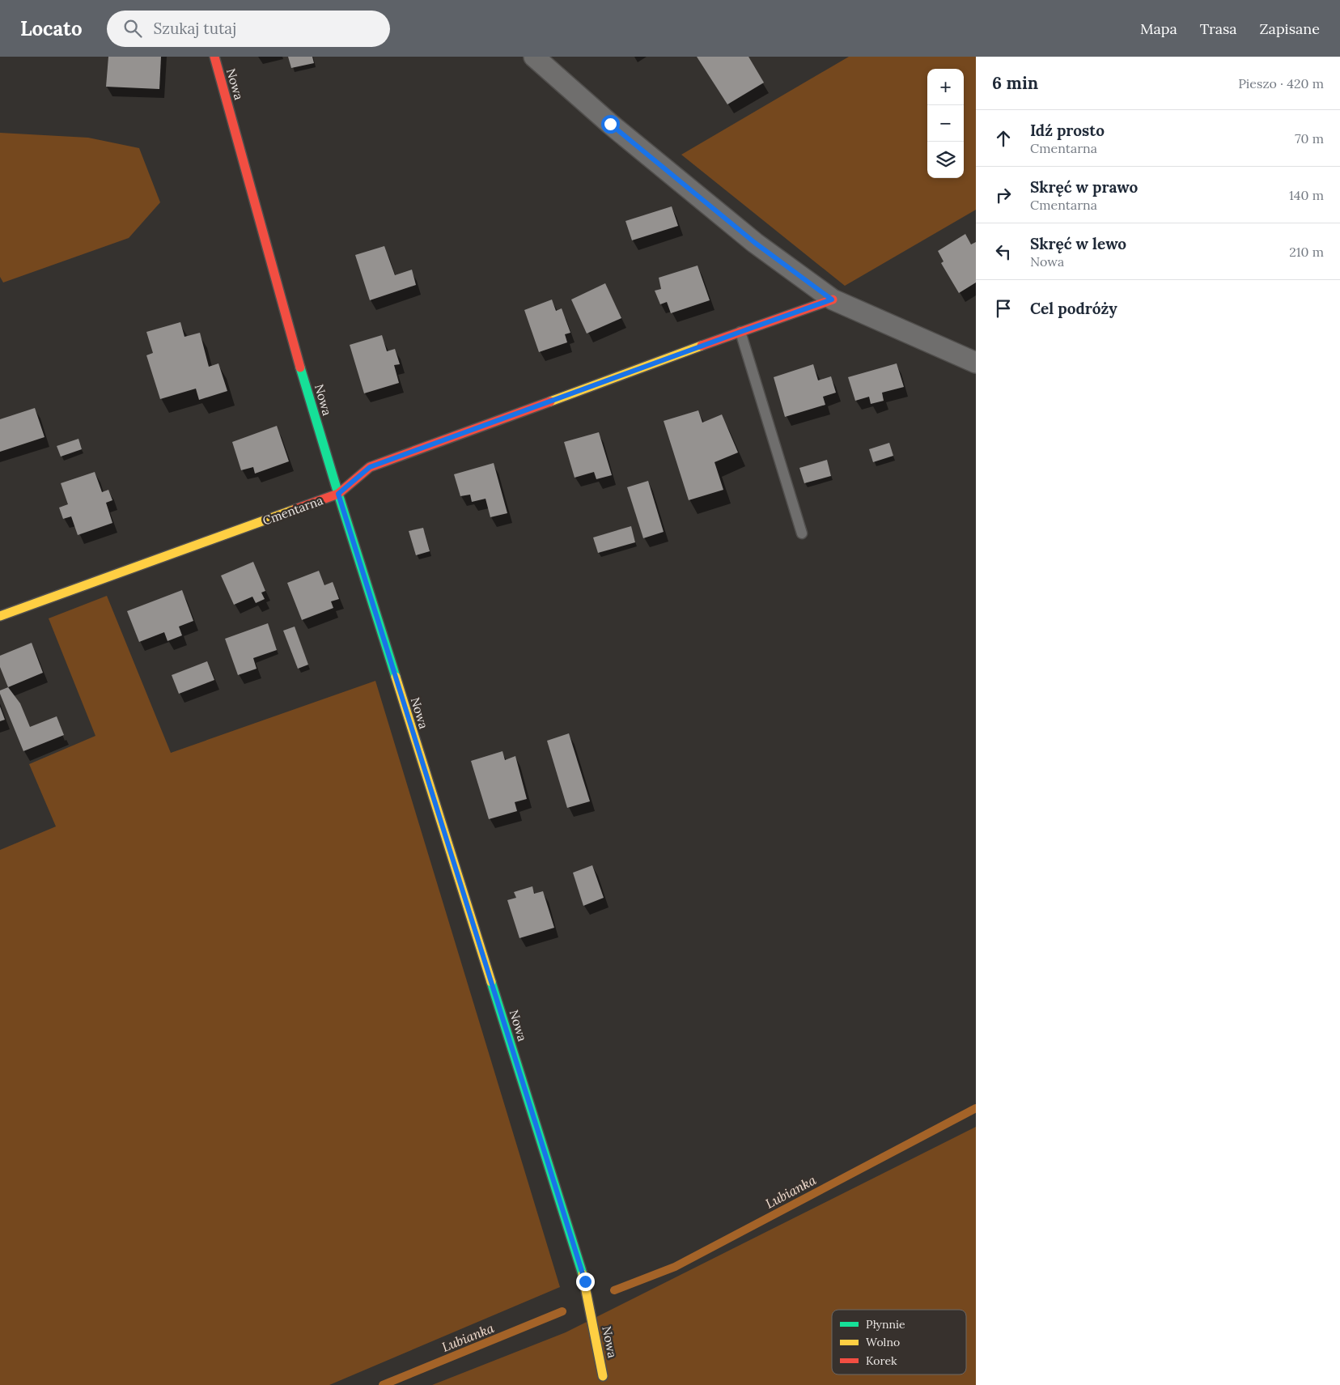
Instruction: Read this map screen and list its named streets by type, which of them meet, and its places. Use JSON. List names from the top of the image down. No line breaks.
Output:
{"streets":{"street":["Nowa","Cmentarna"]},"crossings":[["Nowa","Cmentarna"]],"water":["Lubianka"],"legend":["Płynnie","Wolno","Korek"],"page":{"header":"Locato","search":"Szukaj tutaj","nav":["Mapa","Trasa","Zapisane"],"heading":["6 min","Pieszo · 420 m"],"map_buttons":["+","−"],"list":[["Idź prosto","Cmentarna","70 m"],["Skręć w prawo","Cmentarna","140 m"],["Skręć w lewo","Nowa","210 m"],"Cel podróży"]}}
